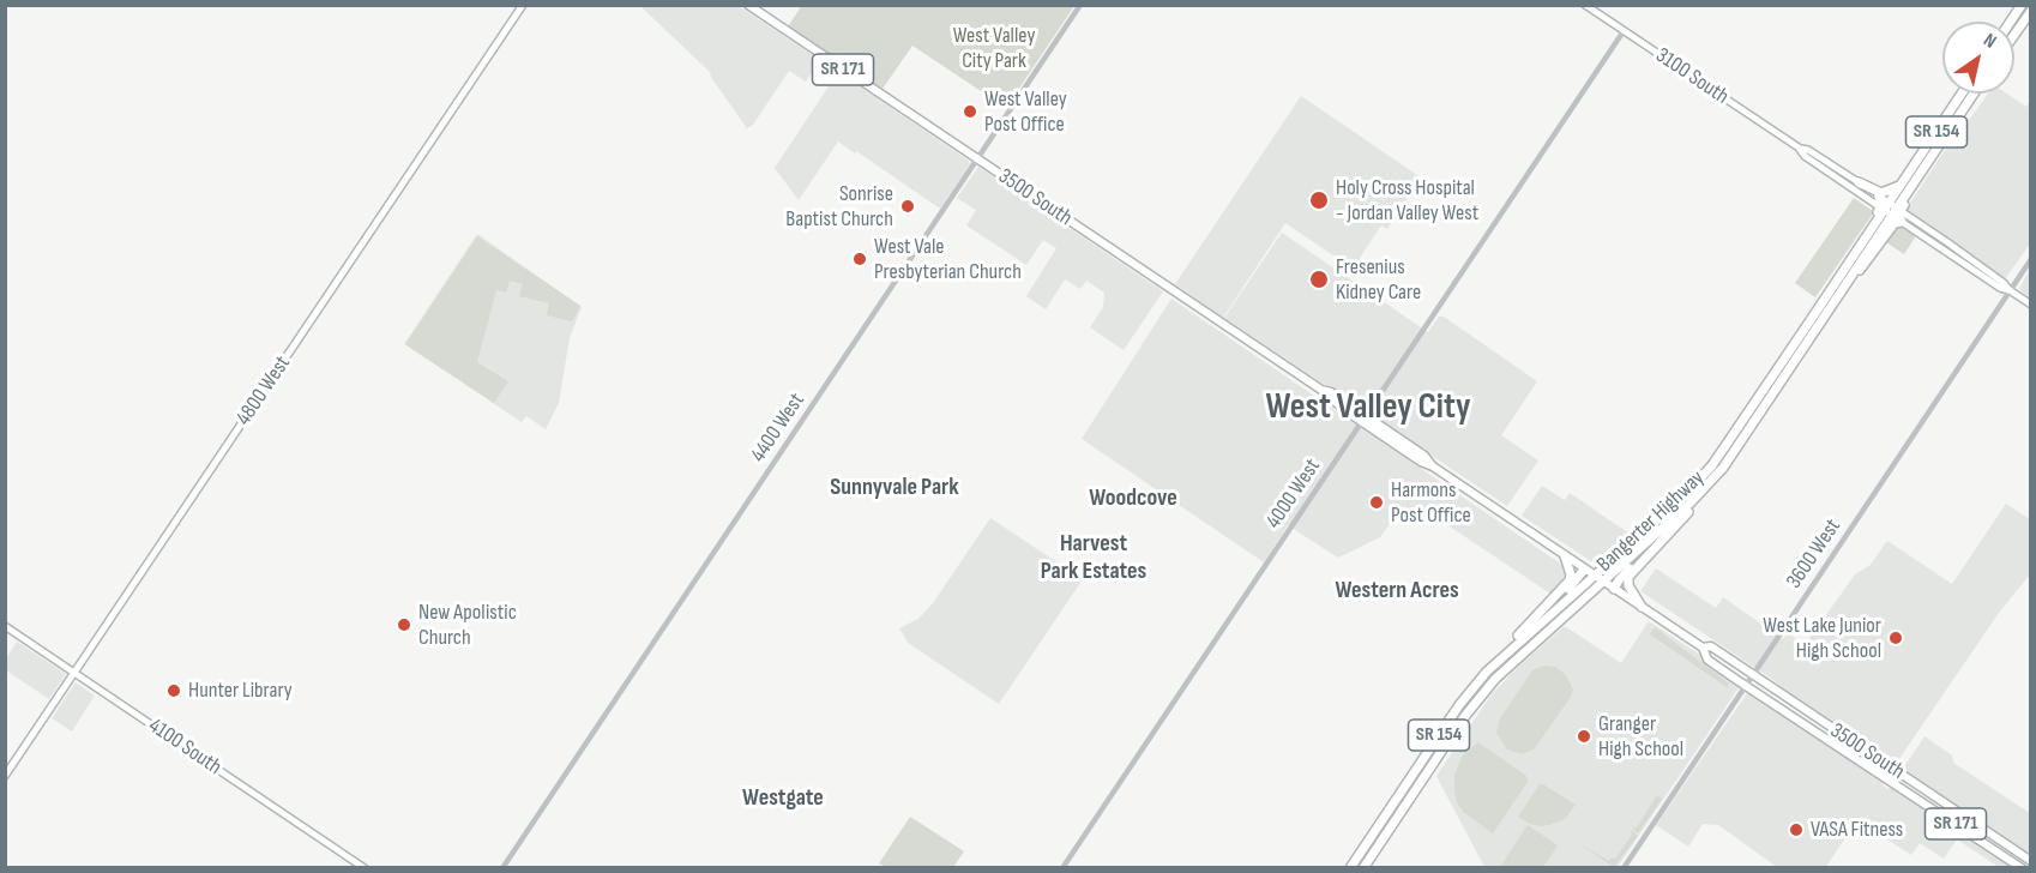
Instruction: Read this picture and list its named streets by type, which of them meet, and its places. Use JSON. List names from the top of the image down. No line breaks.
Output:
{"streets":{"highway":["SR 154","Bangerter Highway"],"main road":["SR 171","3100 South","3500 South","4800 West","4100 South"],"street":["4400 West","4000 West","3600 West"]},"crossings":[["3100 South","4000 West"],["3100 South","Bangerter Highway"],["3100 South","3600 West"],["3500 South","4400 West"],["3500 South","4000 West"],["3500 South","Bangerter Highway"],["3500 South","3600 West"],["4800 West","4100 South"]],"districts":["West Valley City","Sunnyvale Park","Woodcove","Harvest Park Estates","Western Acres","Westgate"],"parks":["West Valley City Park"],"places":["West Valley Post Office","Holy Cross Hospital - Jordan Valley West","Sonrise Baptist Church","West Vale Presbyterian Church","Fresenius Kidney Care","Harmons Post Office","New Apolistic Church","West Lake Junior High School","Hunter Library","Granger High School","VASA Fitness"],"north":"top right"}
